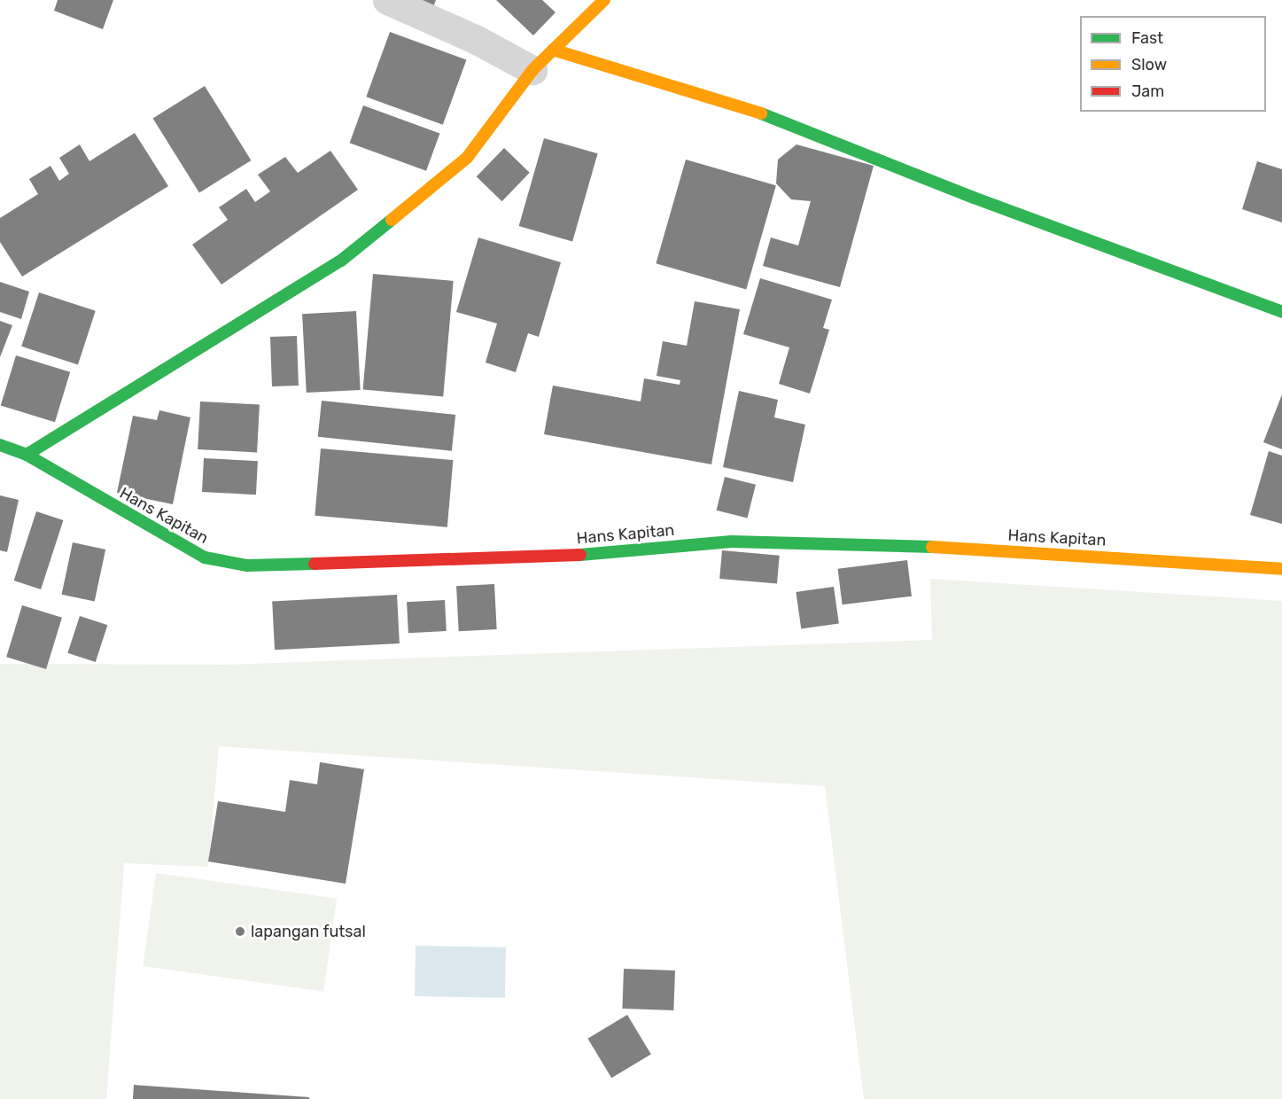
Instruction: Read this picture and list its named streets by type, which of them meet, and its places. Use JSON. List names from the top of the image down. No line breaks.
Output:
{"streets":{"street":["Hans Kapitan"]},"places":["lapangan futsal"],"legend":["Fast","Slow","Jam"]}
